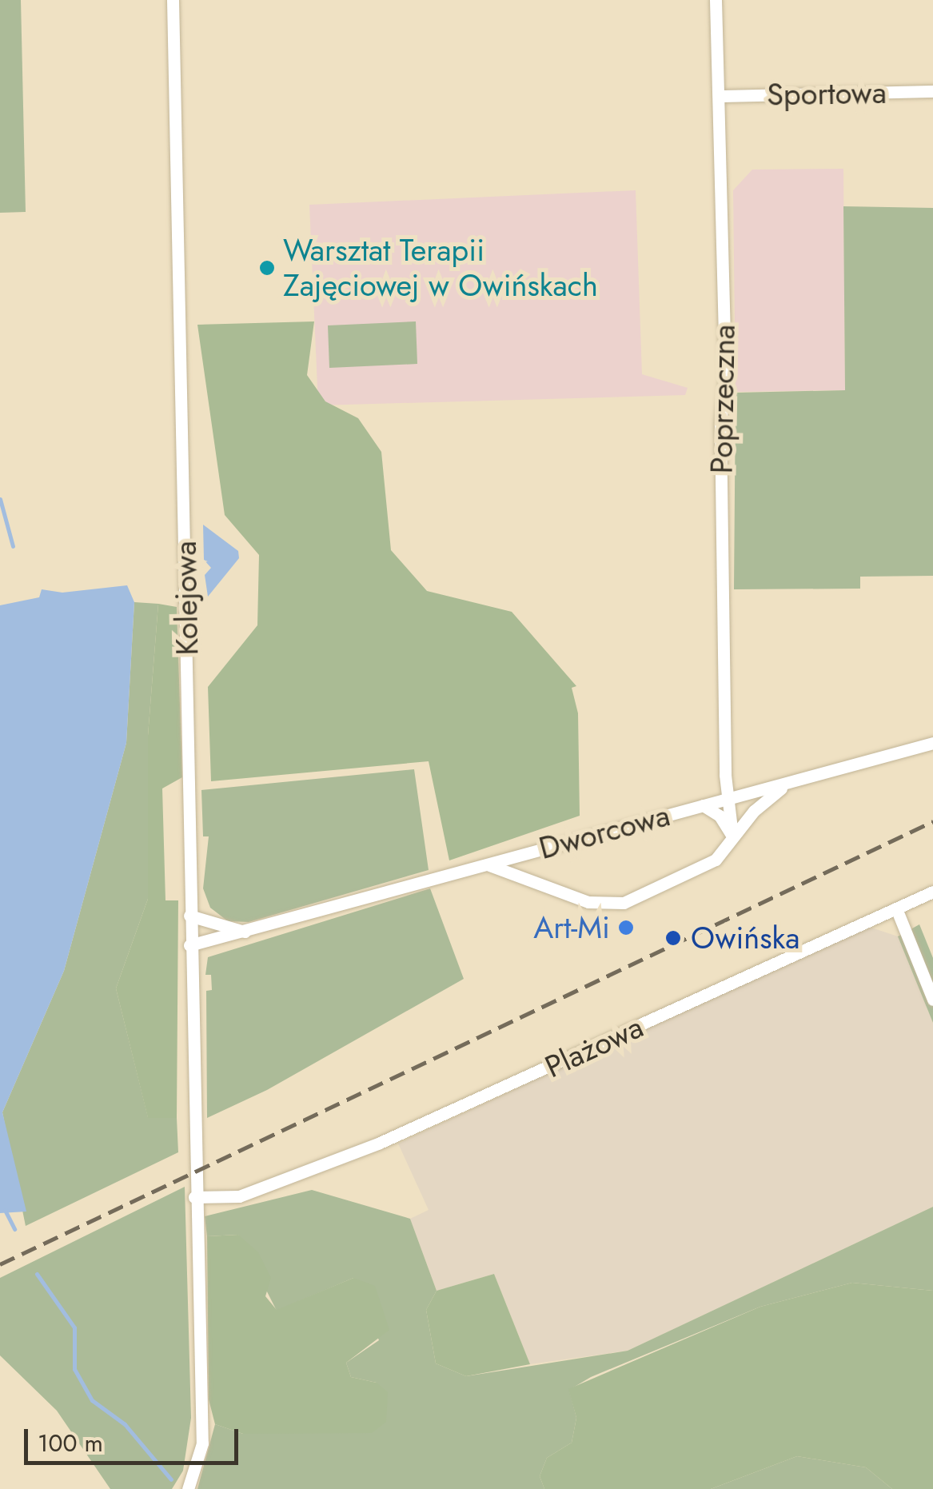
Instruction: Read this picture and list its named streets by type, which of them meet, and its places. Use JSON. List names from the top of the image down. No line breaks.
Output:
{"streets":{"street":["Sportowa","Poprzeczna","Kolejowa","Dworcowa","Plażowa"]},"crossings":[["Sportowa","Poprzeczna"],["Poprzeczna","Dworcowa"],["Kolejowa","Dworcowa"],["Kolejowa","Plażowa"]],"places":["Warsztat Terapii Zajęciowej w Owińskach","Art-Mi","Owińska"],"scale_bar":"100 m"}
